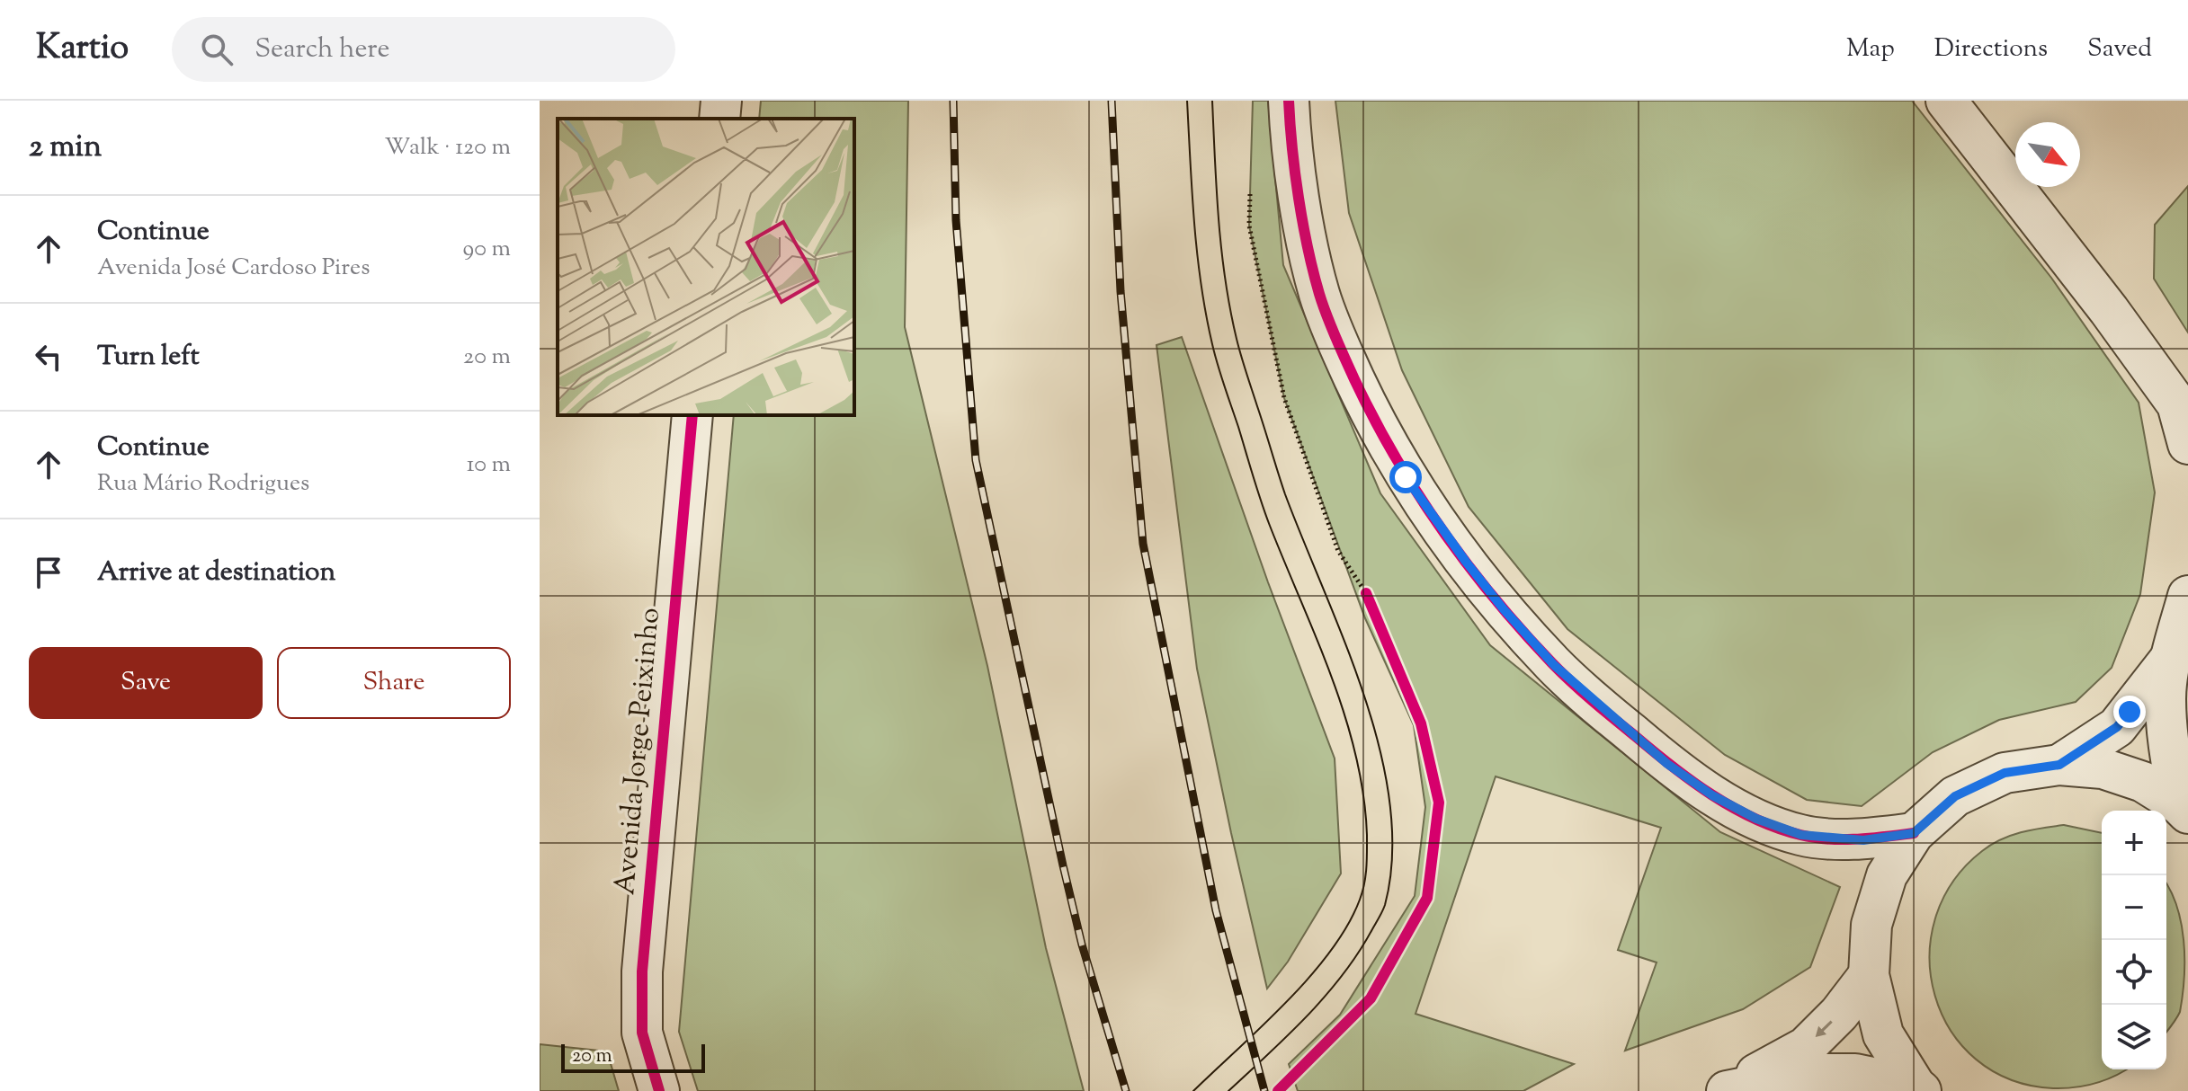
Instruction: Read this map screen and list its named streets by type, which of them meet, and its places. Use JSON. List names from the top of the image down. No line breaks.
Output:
{"streets":{"street":["Avenida Jorge Peixinho"]},"scale_bar":"20 m","north":"bottom right","page":{"header":"Kartio","search":"Search here","nav":["Map","Directions","Saved"],"heading":["2 min","Walk · 120 m"],"list":[["Continue","Avenida José Cardoso Pires","90 m"],["Turn left","20 m"],["Continue","Rua Mário Rodrigues","10 m"],"Arrive at destination"],"buttons":["Save","Share"],"map_buttons":["+","−"],"scale":"20 m"}}
